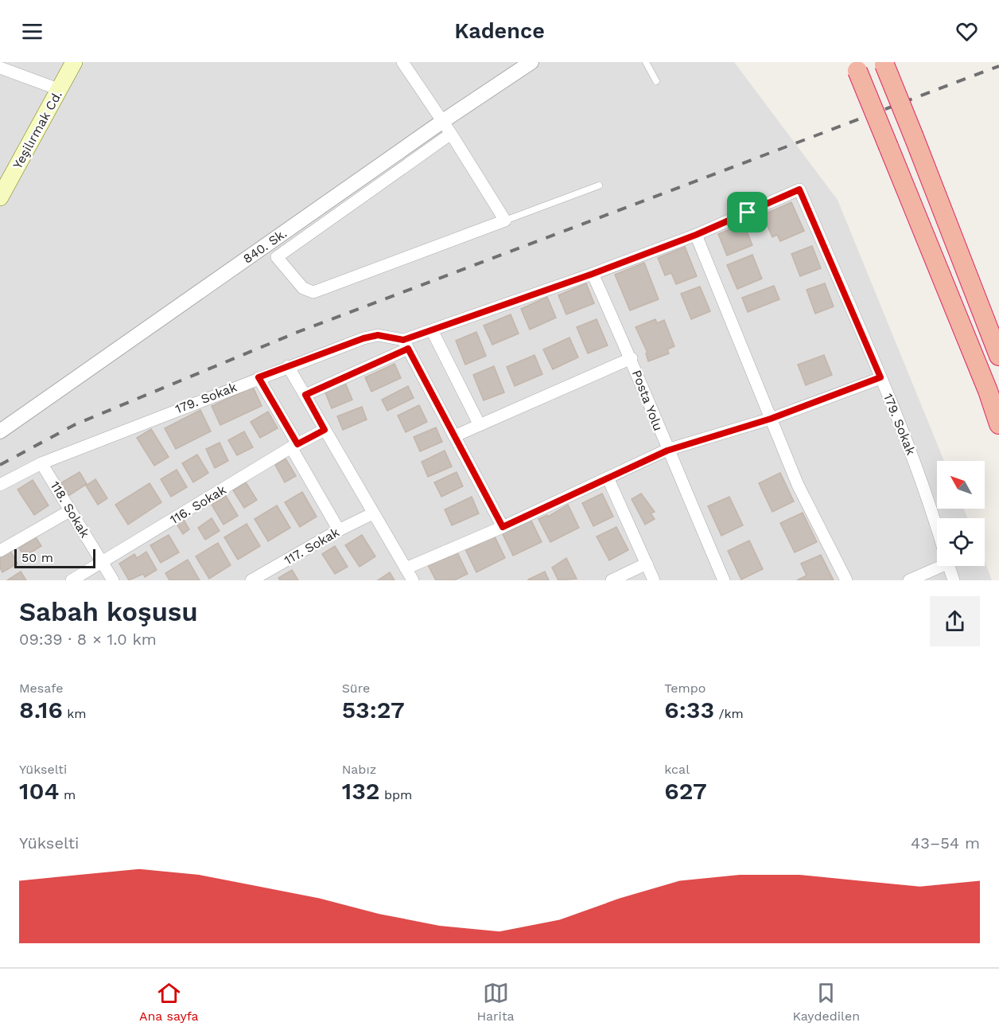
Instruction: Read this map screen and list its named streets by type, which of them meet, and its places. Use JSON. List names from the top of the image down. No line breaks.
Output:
{"streets":{"main road":["Yeşilırmak Cd."],"street":["840. Sk.","179. Sokak","Posta Yolu","116. Sokak","118. Sokak","117. Sokak"]},"crossings":[["179. Sokak","Posta Yolu"],["179. Sokak","118. Sokak"],["116. Sokak","118. Sokak"]],"scale_bar":"50 m","north":"top left","page":{"header":"Kadence","scale":"50 m","heading":["Sabah koşusu","09:39 · 8 × 1.0 km"],"stats":[["Mesafe","8.16 km"],["Süre","53:27"],["Tempo","6:33 /km"],["Yükselti","104 m"],["Nabız","132 bpm"],["kcal","627"]],"chart":["Yükselti","43–54 m"],"tabs":["Ana sayfa","Harita","Kaydedilen"]}}
